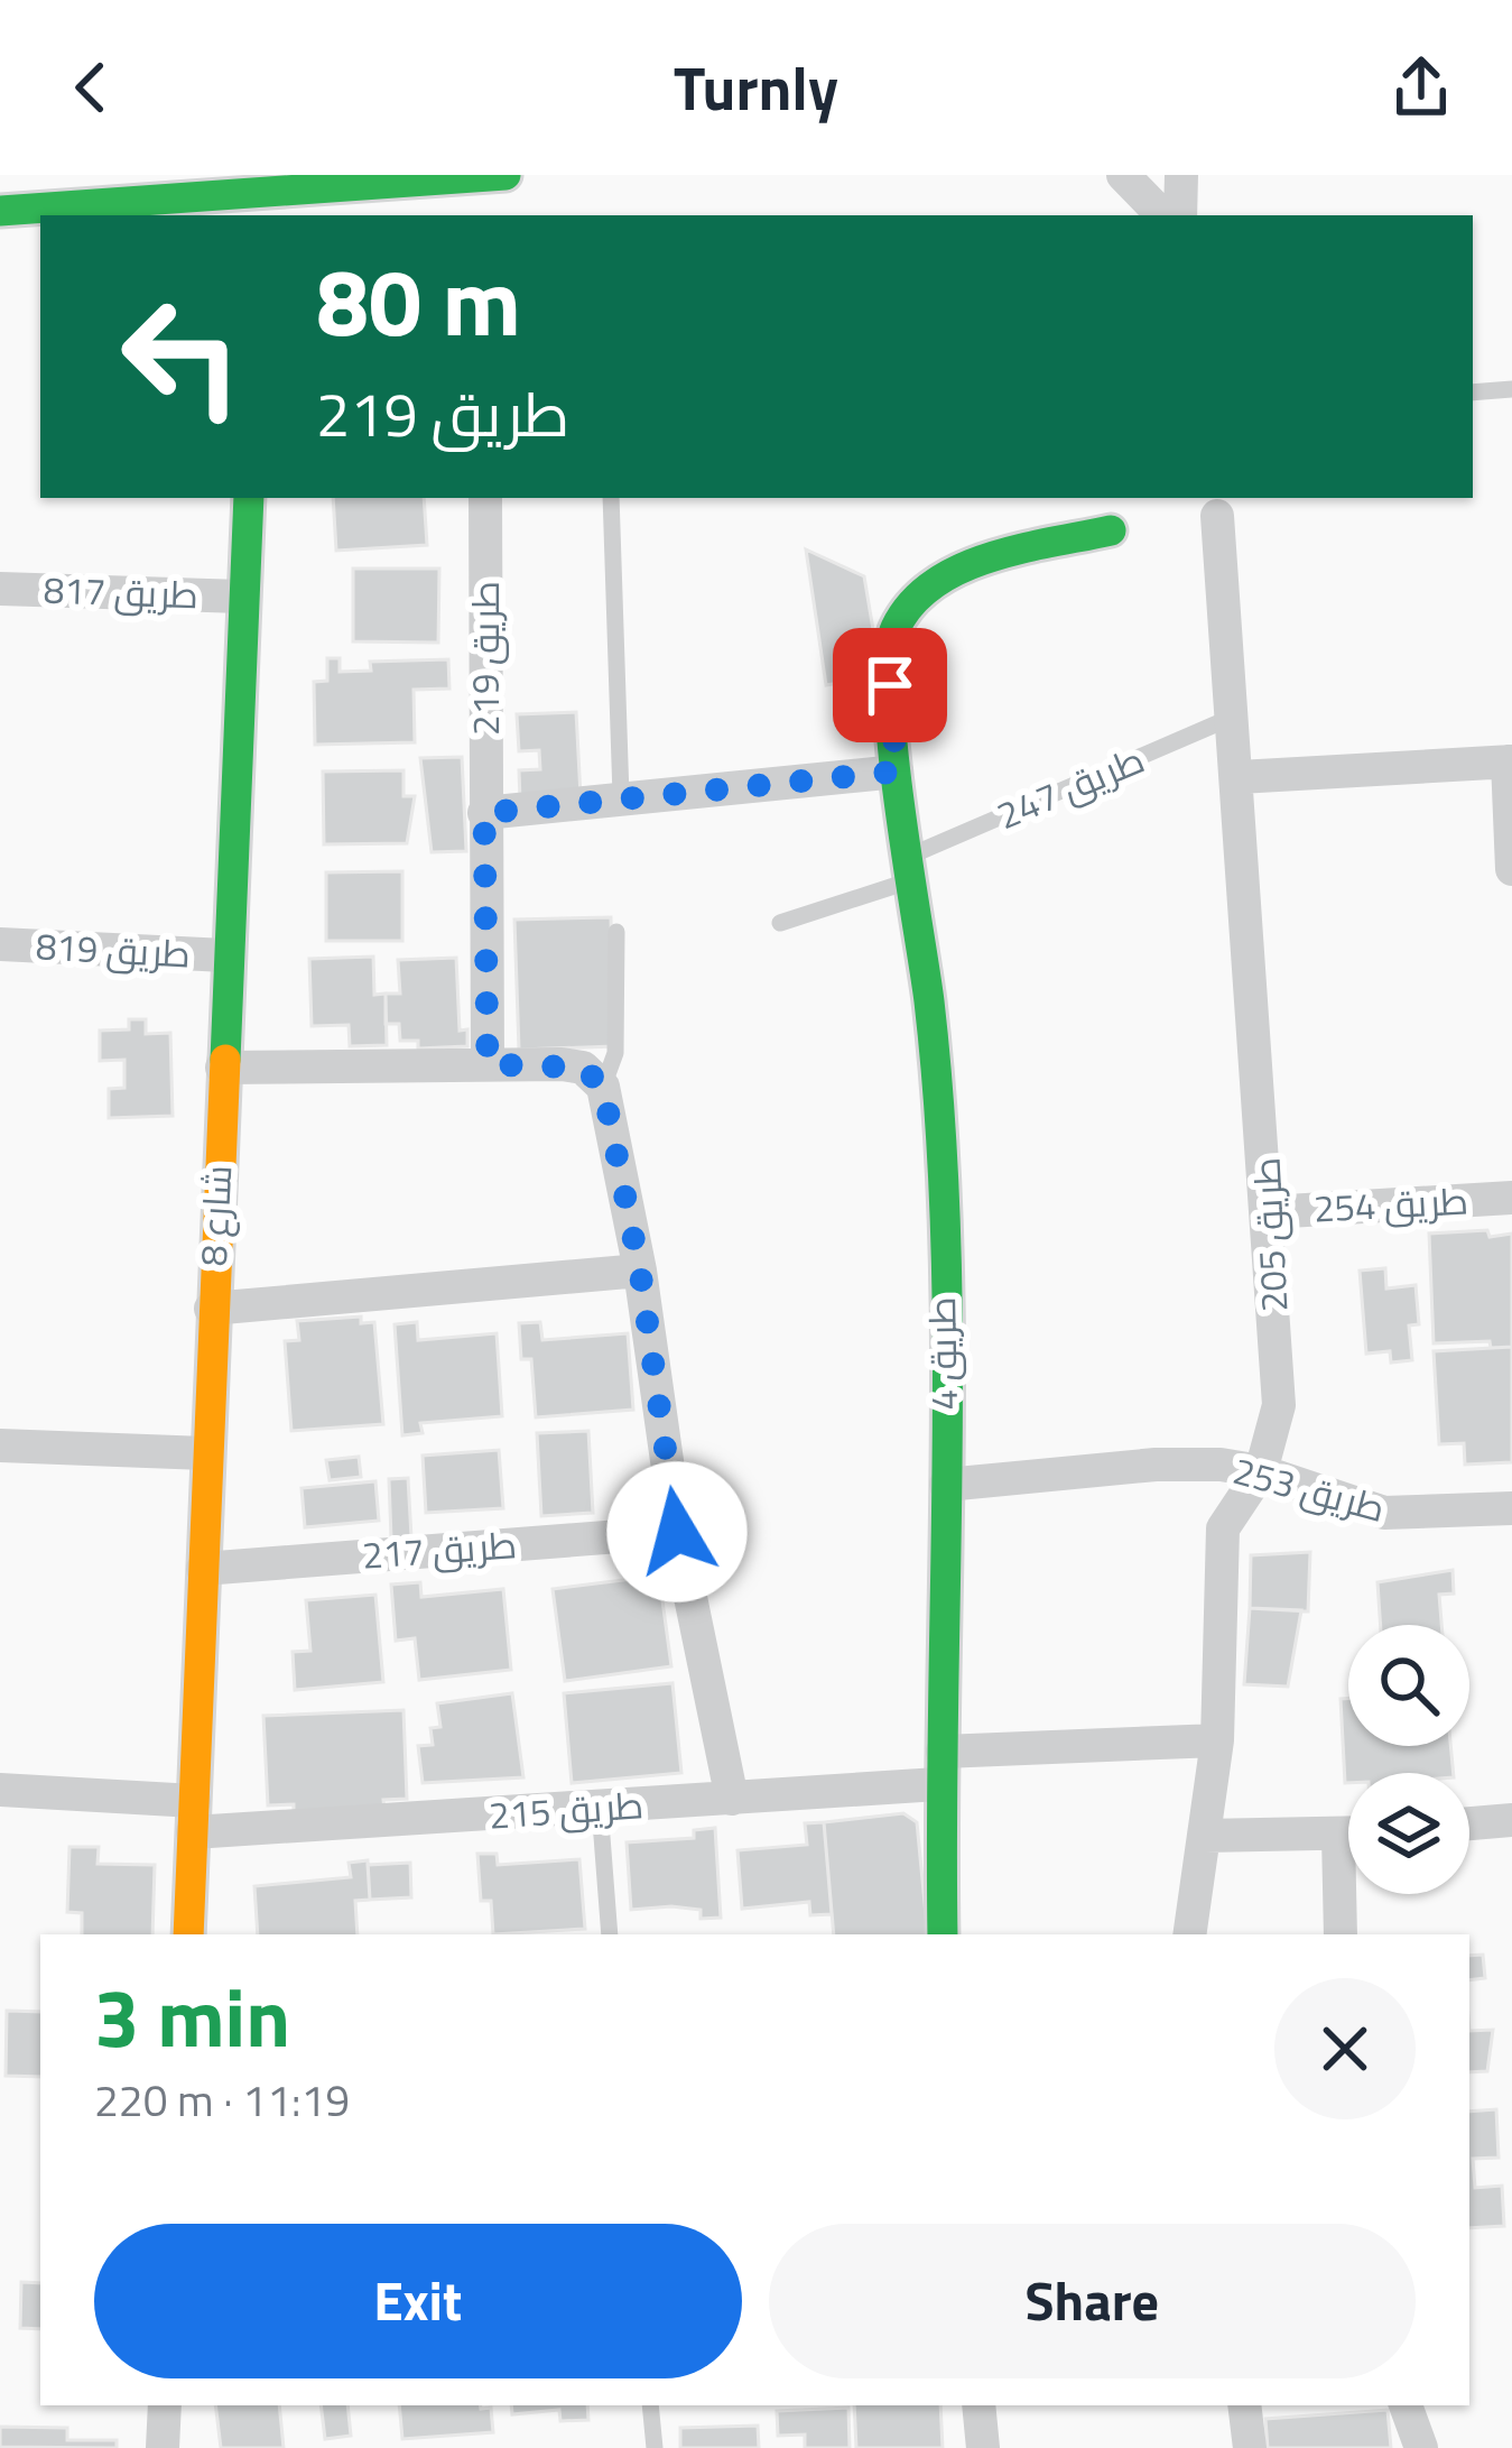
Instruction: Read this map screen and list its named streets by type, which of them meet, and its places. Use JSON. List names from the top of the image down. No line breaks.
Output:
{"streets":{"street":["طريق 817","طريق 219","طريق 819","طريق 254","شارع 8","طريق 205","طريق 4","طريق 253","طريق 217","طريق 215"],"lane":["طريق 247"]},"crossings":[["طريق 817","شارع 8"],["طريق 247","طريق 205"],["طريق 247","طريق 4"],["طريق 819","شارع 8"],["طريق 254","طريق 205"],["شارع 8","طريق 217"],["شارع 8","طريق 215"],["طريق 205","طريق 253"],["طريق 205","طريق 215"],["طريق 4","طريق 253"],["طريق 4","طريق 215"]],"page":{"header":"Turnly","turn":["80 m","طريق 219"],"heading":["3 min","220 m · 11:19"],"buttons":["Exit","Share"]}}
